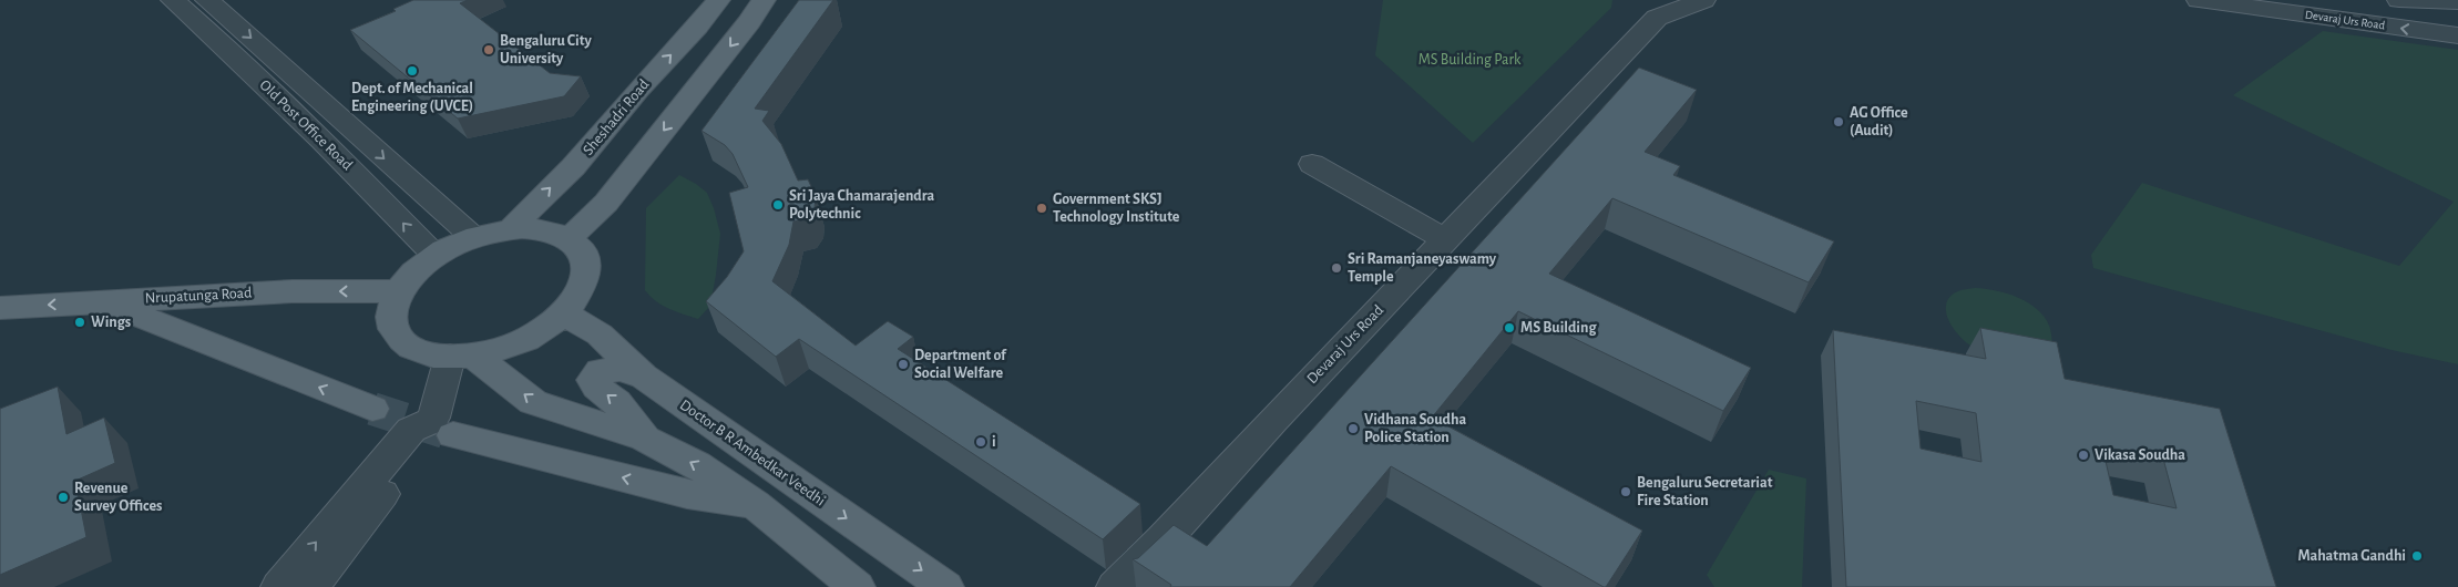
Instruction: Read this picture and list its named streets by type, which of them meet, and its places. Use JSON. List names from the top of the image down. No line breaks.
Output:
{"streets":{"main road":["Sheshadri Road","Nrupatunga Road","Doctor B R Ambedkar Veedhi"],"street":["Devaraj Urs Road","Old Post Office Road"]},"crossings":[["Sheshadri Road","Old Post Office Road"],["Sheshadri Road","Nrupatunga Road"],["Sheshadri Road","Doctor B R Ambedkar Veedhi"],["Old Post Office Road","Nrupatunga Road"],["Old Post Office Road","Doctor B R Ambedkar Veedhi"],["Nrupatunga Road","Doctor B R Ambedkar Veedhi"]],"parks":["MS Building Park"],"places":["Bengaluru City University","Dept. of Mechanical Engineering (UVCE)","AG Office (Audit)","Sri Jaya Chamarajendra Polytechnic","Government SKSJ Technology Institute","Sri Ramanjaneyaswamy Temple","Wings","MS Building","Department of Social Welfare","Vidhana Soudha Police Station","i","Vikasa Soudha","Bengaluru Secretariat Fire Station","Revenue Survey Offices","Mahatma Gandhi"]}
